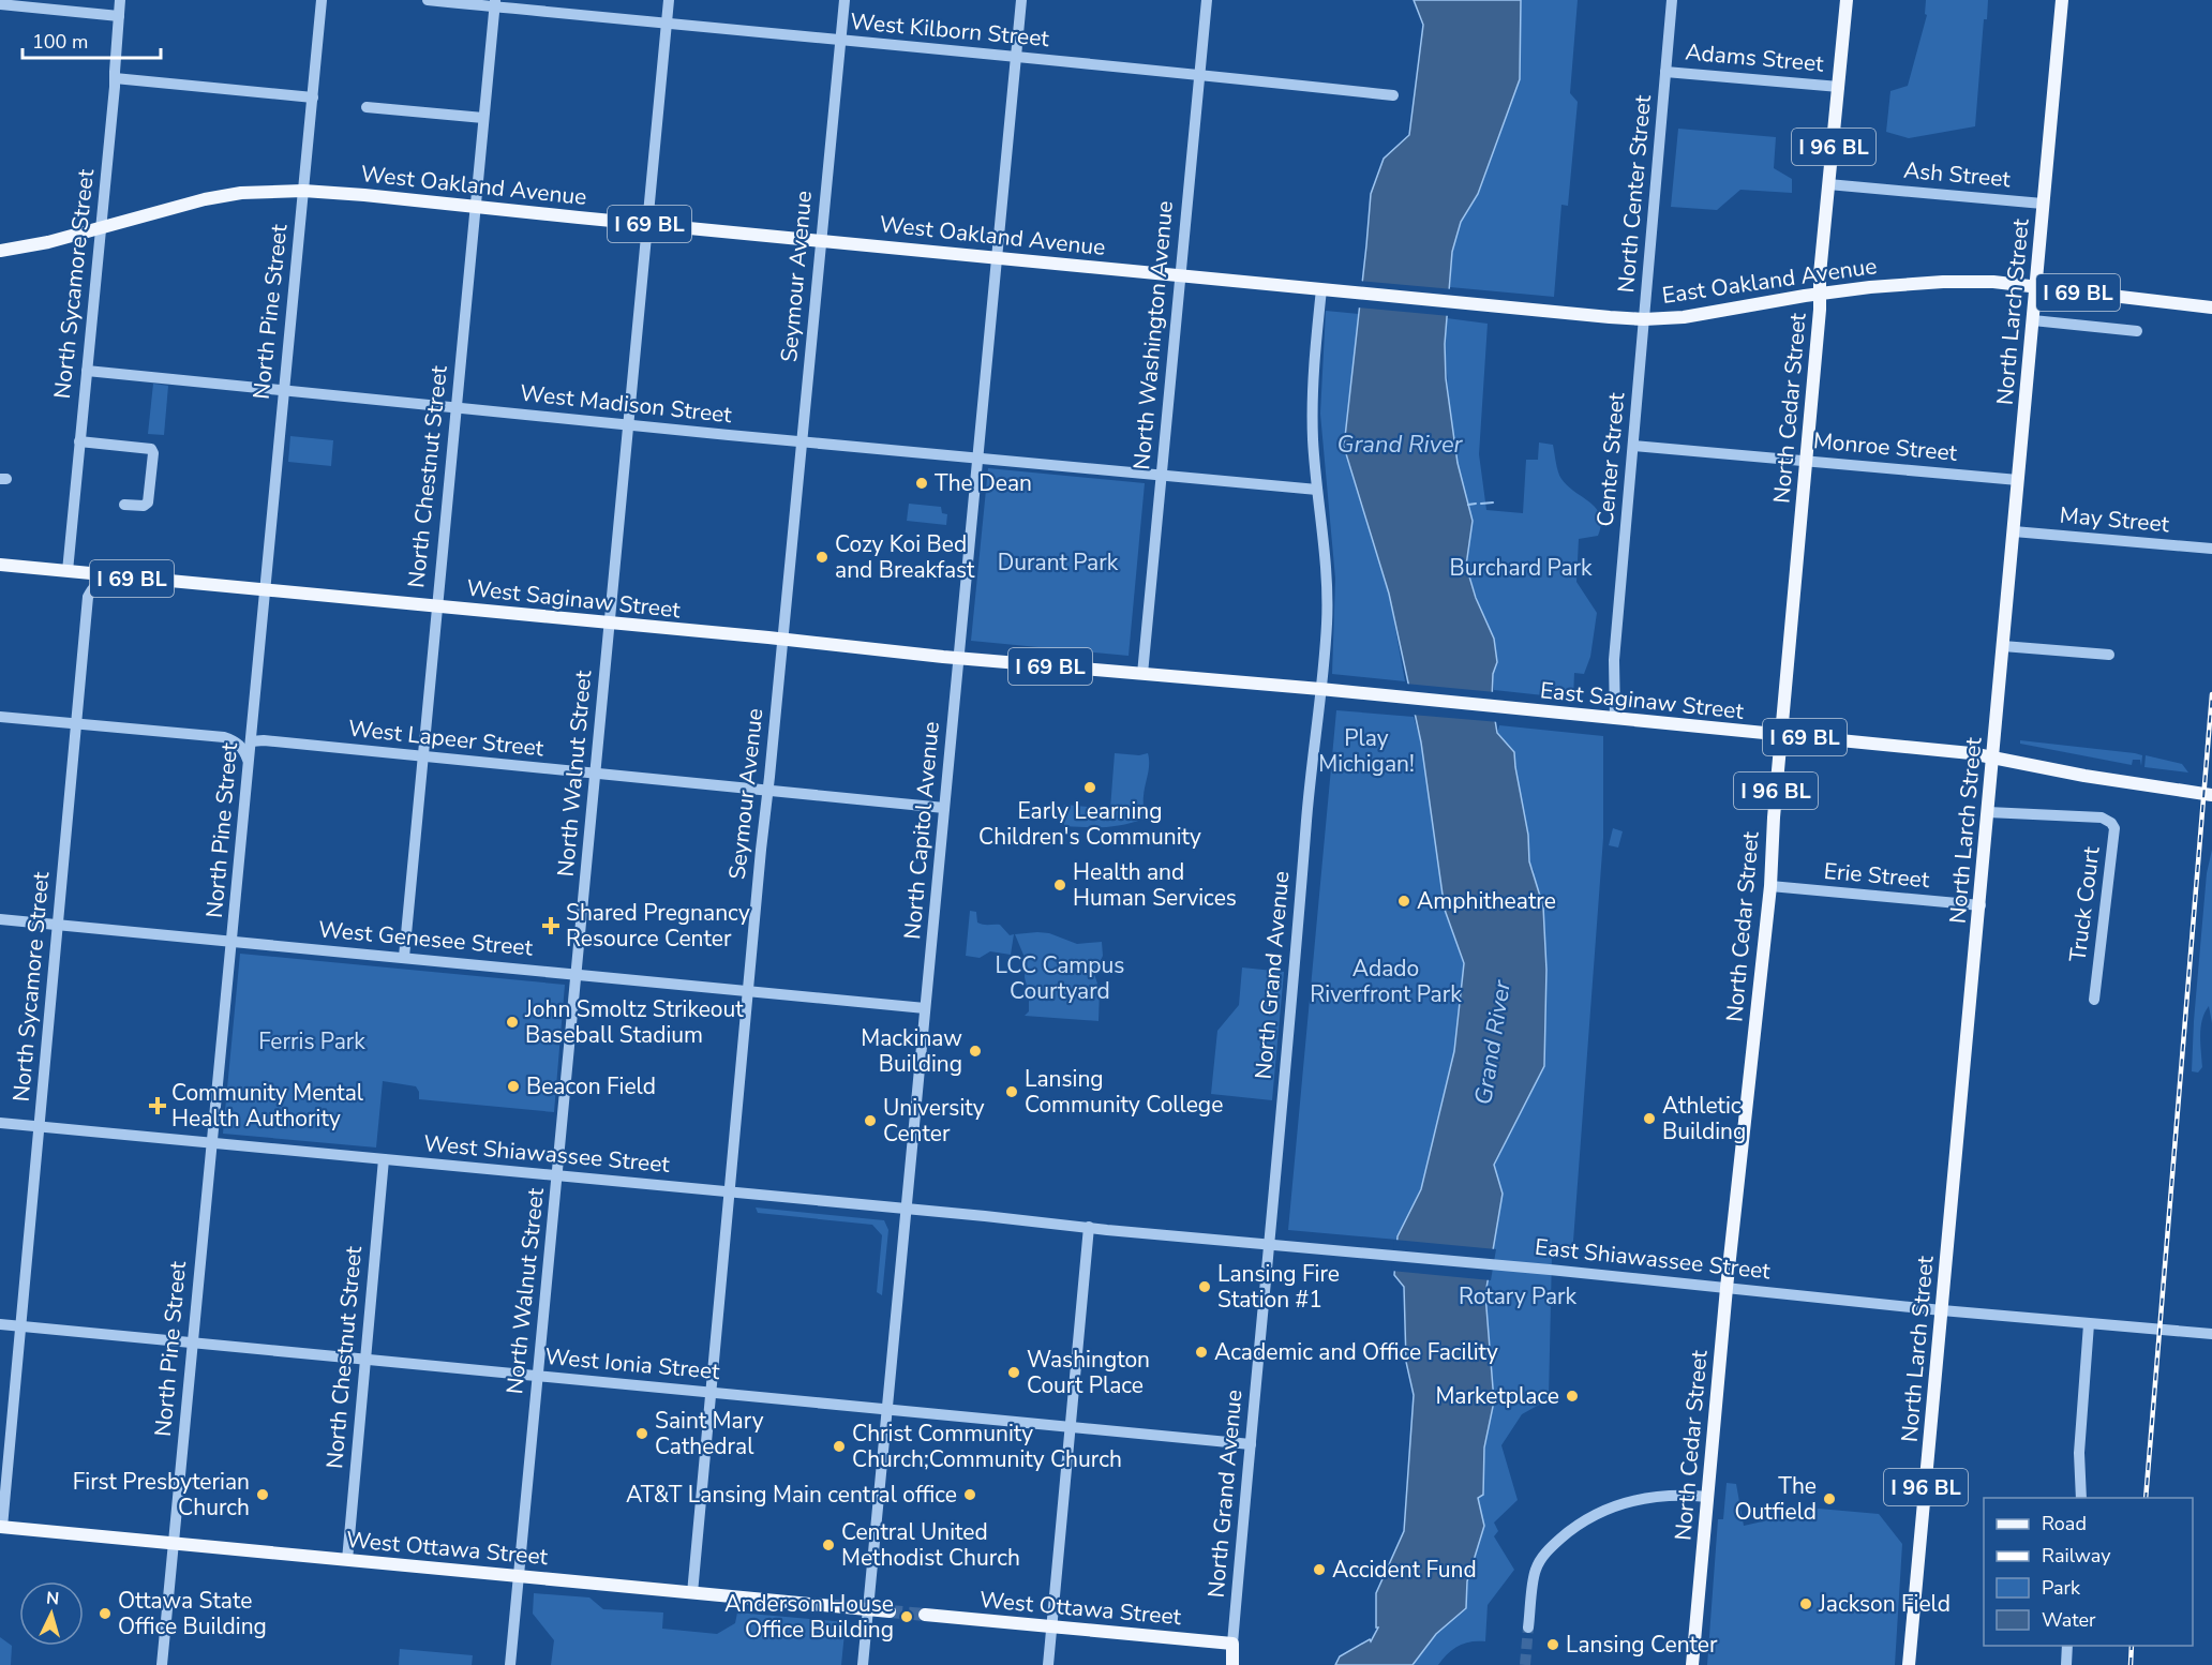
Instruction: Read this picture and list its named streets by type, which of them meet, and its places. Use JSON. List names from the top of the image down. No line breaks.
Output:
{"streets":{"main road":["I 96 BL","West Oakland Avenue","I 69 BL","East Oakland Avenue","North Larch Street","North Cedar Street","West Saginaw Street","East Saginaw Street","North Grand Avenue","West Ottawa Street"],"street":["West Kilborn Street","Adams Street","Ash Street","North Center Street","Seymour Avenue","North Sycamore Street","North Pine Street","North Washington Avenue","West Madison Street","Monroe Street","Center Street","North Chestnut Street","May Street","West Lapeer Street","North Walnut Street","North Capitol Avenue","Erie Street","Truck Court","West Genesee Street","West Shiawassee Street","East Shiawassee Street","West Ionia Street"]},"crossings":[["West Kilborn Street","Seymour Avenue"],["West Kilborn Street","North Washington Avenue"],["West Kilborn Street","North Chestnut Street"],["West Kilborn Street","North Walnut Street"],["West Kilborn Street","North Capitol Avenue"],["Adams Street","North Center Street"],["Adams Street","North Cedar Street"],["Ash Street","North Larch Street"],["Ash Street","North Cedar Street"],["West Oakland Avenue","Seymour Avenue"],["West Oakland Avenue","East Oakland Avenue"],["West Oakland Avenue","North Sycamore Street"],["West Oakland Avenue","North Pine Street"],["West Oakland Avenue","North Washington Avenue"],["West Oakland Avenue","North Chestnut Street"],["West Oakland Avenue","North Walnut Street"],["West Oakland Avenue","North Capitol Avenue"],["North Center Street","East Oakland Avenue"],["North Center Street","Center Street"],["Seymour Avenue","West Madison Street"],["Seymour Avenue","West Saginaw Street"],["Seymour Avenue","West Lapeer Street"],["Seymour Avenue","West Genesee Street"],["Seymour Avenue","West Shiawassee Street"],["Seymour Avenue","West Ionia Street"],["Seymour Avenue","West Ottawa Street"],["East Oakland Avenue","North Larch Street"],["East Oakland Avenue","North Washington Avenue"],["East Oakland Avenue","North Cedar Street"],["East Oakland Avenue","Center Street"],["East Oakland Avenue","North Grand Avenue"],["North Sycamore Street","West Madison Street"],["North Sycamore Street","West Saginaw Street"],["North Sycamore Street","West Genesee Street"],["North Sycamore Street","West Shiawassee Street"],["North Sycamore Street","West Ionia Street"],["North Sycamore Street","West Ottawa Street"],["North Pine Street","West Madison Street"],["North Pine Street","West Saginaw Street"],["North Pine Street","West Lapeer Street"],["North Pine Street","West Genesee Street"],["North Pine Street","West Shiawassee Street"],["North Pine Street","West Ionia Street"],["North Pine Street","West Ottawa Street"],["North Larch Street","Monroe Street"],["North Larch Street","May Street"],["North Larch Street","East Saginaw Street"],["North Larch Street","Erie Street"],["North Larch Street","Truck Court"],["North Larch Street","East Shiawassee Street"],["North Washington Avenue","West Madison Street"],["North Washington Avenue","West Saginaw Street"],["North Washington Avenue","East Saginaw Street"],["West Madison Street","North Chestnut Street"],["West Madison Street","North Walnut Street"],["West Madison Street","North Capitol Avenue"],["West Madison Street","North Grand Avenue"],["North Cedar Street","Monroe Street"],["North Cedar Street","East Saginaw Street"],["North Cedar Street","Erie Street"],["North Cedar Street","East Shiawassee Street"],["Monroe Street","Center Street"],["Center Street","East Saginaw Street"],["North Chestnut Street","West Saginaw Street"],["North Chestnut Street","West Lapeer Street"],["North Chestnut Street","West Genesee Street"],["North Chestnut Street","West Shiawassee Street"],["North Chestnut Street","West Ionia Street"],["North Chestnut Street","West Ottawa Street"],["West Saginaw Street","East Saginaw Street"],["West Saginaw Street","North Walnut Street"],["West Saginaw Street","North Capitol Avenue"],["East Saginaw Street","North Grand Avenue"],["West Lapeer Street","North Walnut Street"],["West Lapeer Street","North Capitol Avenue"],["North Walnut Street","West Genesee Street"],["North Walnut Street","West Shiawassee Street"],["North Walnut Street","West Ionia Street"],["North Walnut Street","West Ottawa Street"],["North Capitol Avenue","West Genesee Street"],["North Capitol Avenue","West Shiawassee Street"],["North Capitol Avenue","West Ionia Street"],["North Capitol Avenue","West Ottawa Street"],["North Grand Avenue","East Shiawassee Street"],["North Grand Avenue","West Ionia Street"],["North Grand Avenue","West Ottawa Street"],["West Shiawassee Street","East Shiawassee Street"]],"water":["Grand River"],"parks":["Durant Park","Burchard Park","Play Michigan!","LCC Campus Courtyard","Adado Riverfront Park","Ferris Park","Rotary Park"],"places":{"other":["The Dean","Cozy Koi Bed and Breakfast","Early Learning Children's Community","Health and Human Services","Amphitheatre","John Smoltz Strikeout Baseball Stadium","Mackinaw Building","Beacon Field","Lansing Community College","Athletic Building","University Center","Lansing Fire Station #1","Academic and Office Facility","Washington Court Place","Marketplace","Saint Mary Cathedral","Christ Community Church;Community Church","First Presbyterian Church","AT&T Lansing Main central office","The Outfield","Central United Methodist Church","Accident Fund","Jackson Field","Ottawa State Office Building","Anderson House Office Building","Lansing Center"],"health":["Shared Pregnancy Resource Center","Community Mental Health Authority"]},"legend":["Road","Railway","Park","Water"],"scale_bar":"100 m","north":"top"}
